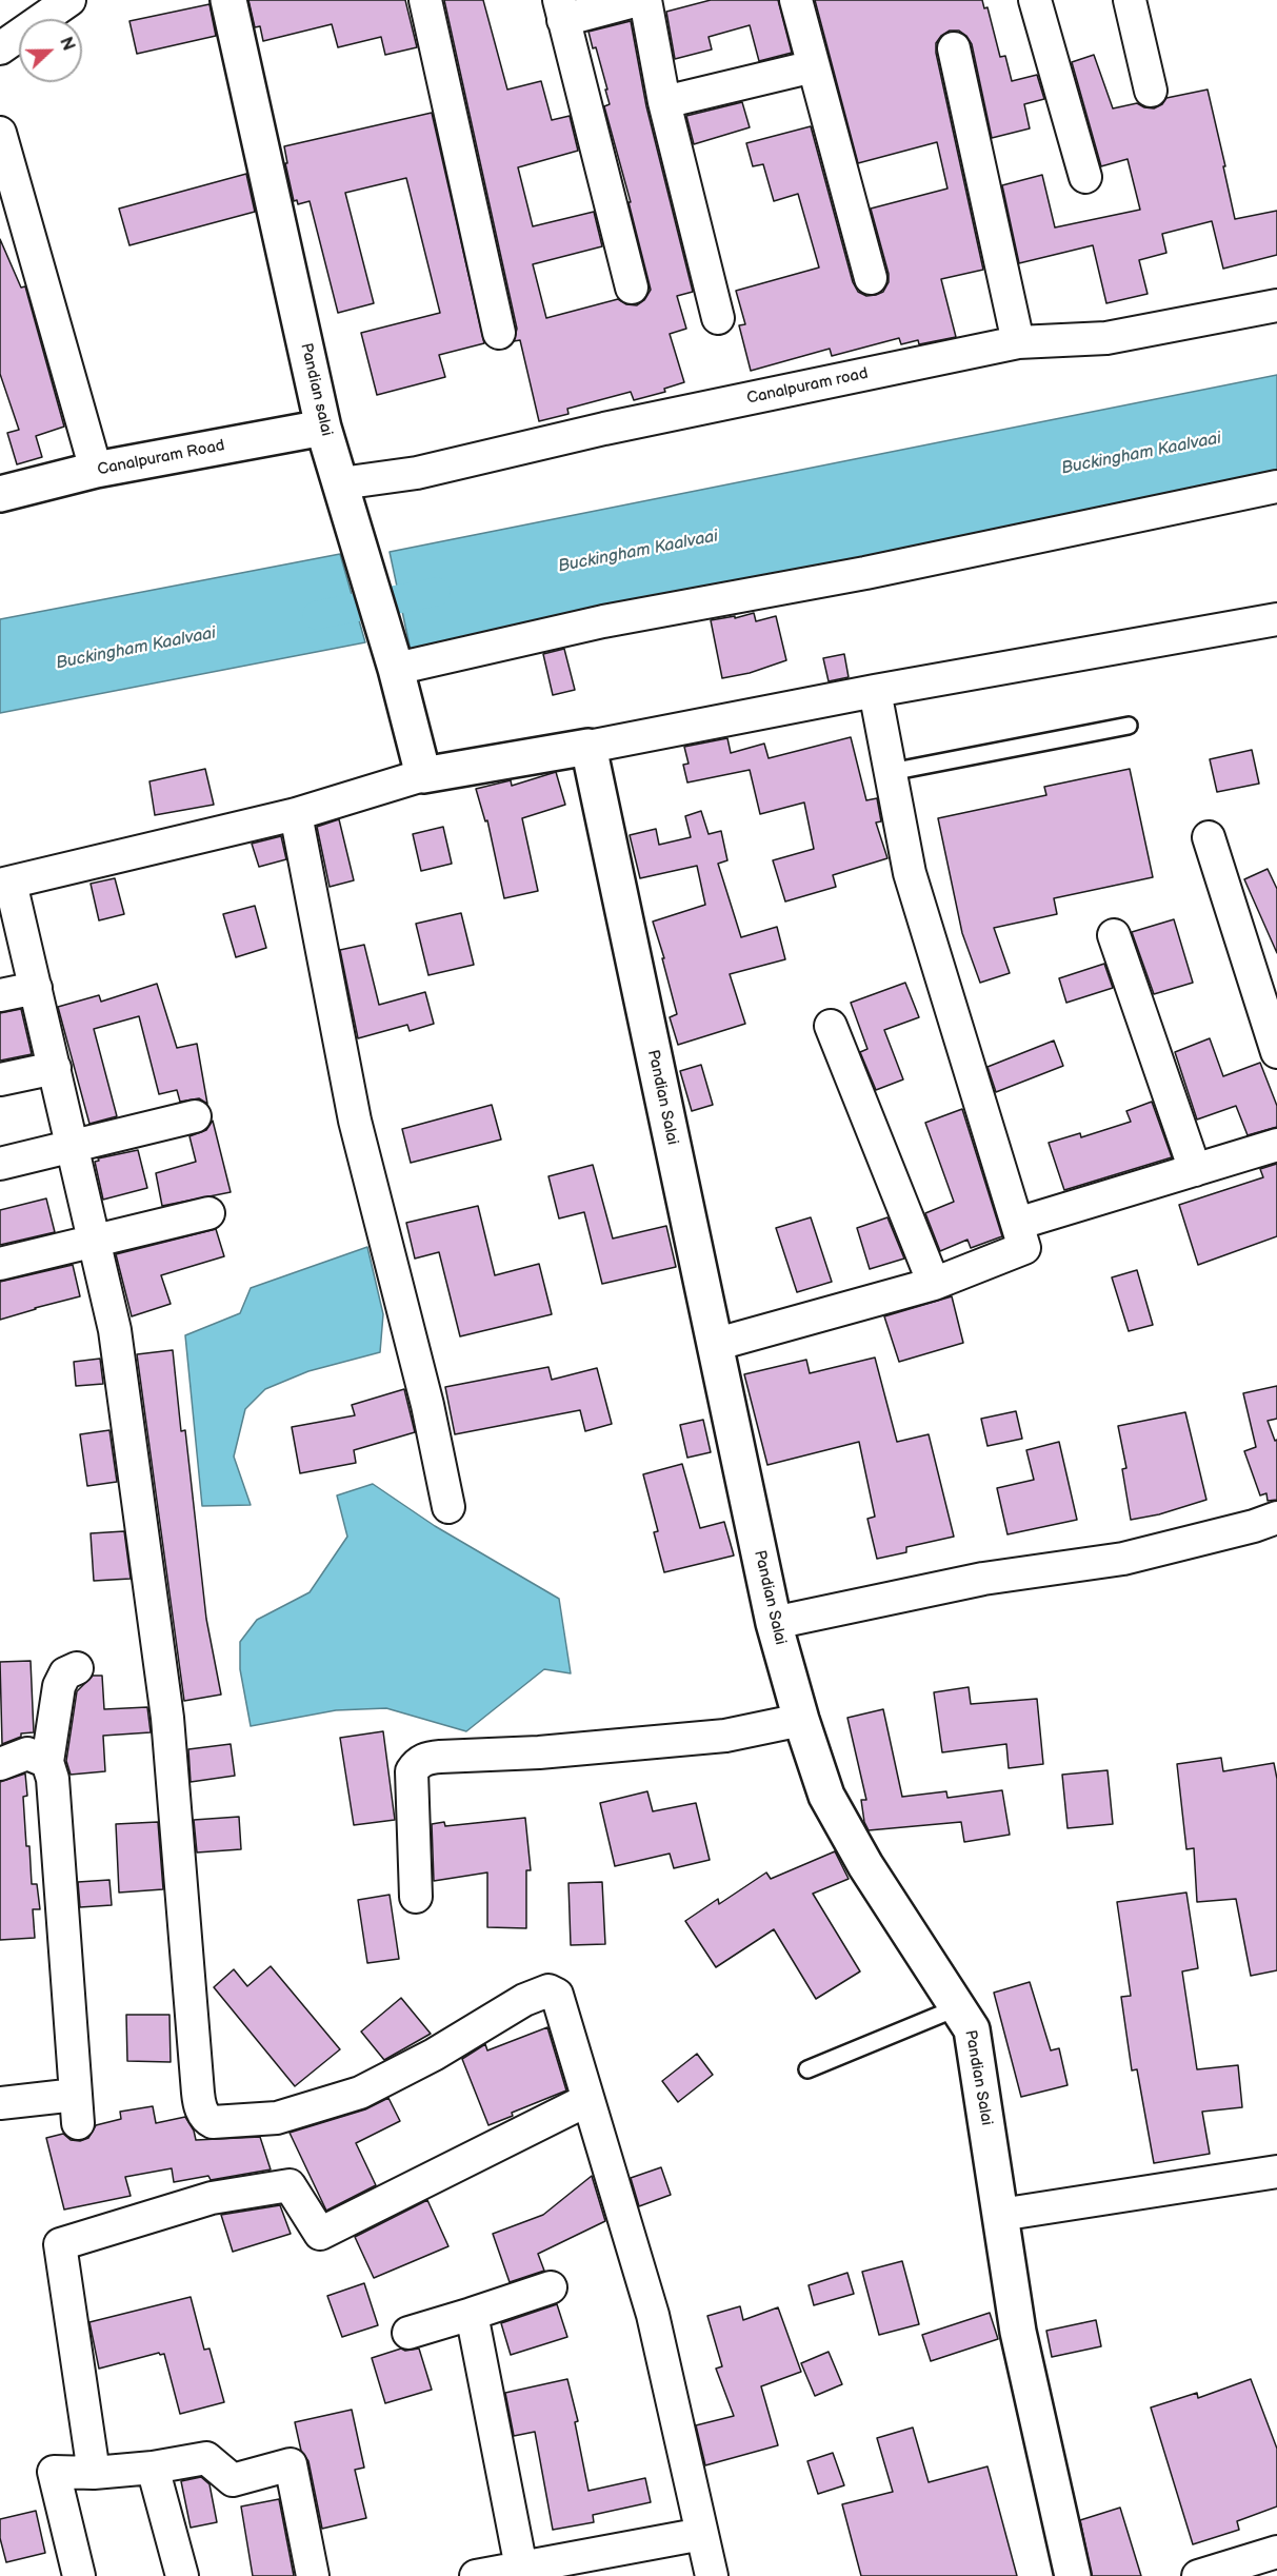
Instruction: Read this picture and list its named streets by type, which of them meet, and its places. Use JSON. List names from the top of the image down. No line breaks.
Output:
{"streets":{"street":["Canalpuram road","Pandian salai","Canalpuram Road","Pandian Salai"]},"crossings":[["Canalpuram road","Pandian salai"],["Pandian salai","Canalpuram Road"]],"water":["Buckingham Kaalvaai"],"north":"right"}
